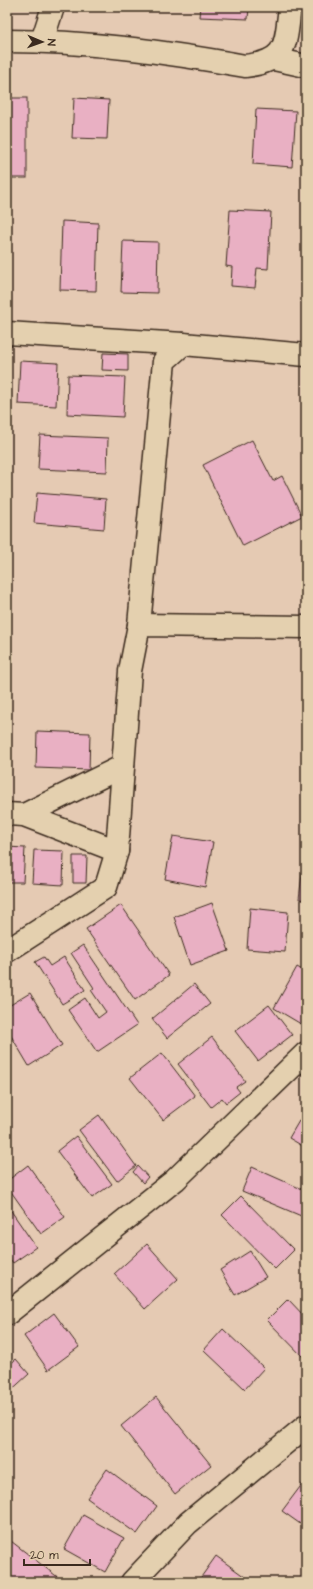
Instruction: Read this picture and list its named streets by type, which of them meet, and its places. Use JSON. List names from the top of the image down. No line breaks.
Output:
{"scale_bar":"20 m","north":"right"}
